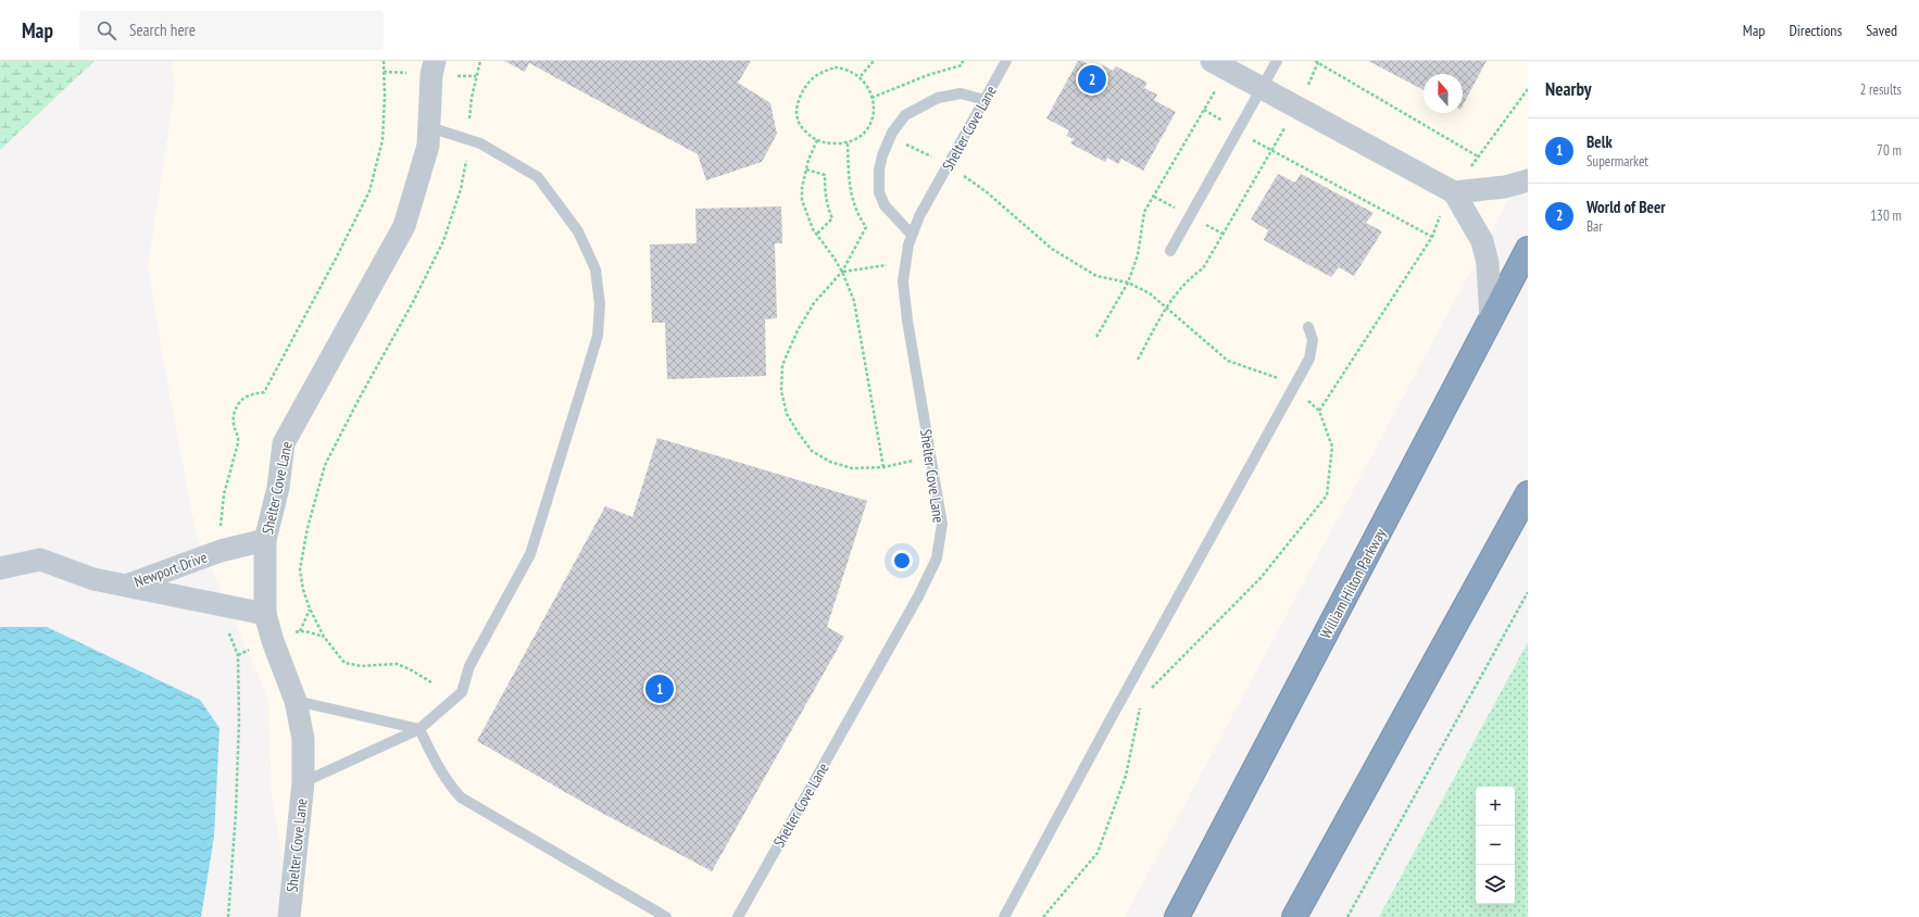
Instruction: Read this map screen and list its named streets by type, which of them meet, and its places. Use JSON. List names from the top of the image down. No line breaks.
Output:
{"streets":{"highway":["William Hilton Parkway"],"street":["Shelter Cove Lane","Newport Drive"]},"crossings":[["Shelter Cove Lane","Newport Drive"]],"north":"top","page":{"header":"Map","search":"Search here","nav":["Map","Directions","Saved"],"heading":["Nearby","2 results"],"pins":["2","1"],"list":[{"mark":"1","name":"Belk","note":"Supermarket","value":"70 m"},{"mark":"2","name":"World of Beer","note":"Bar","value":"130 m"}],"map_buttons":["+","−"]}}
